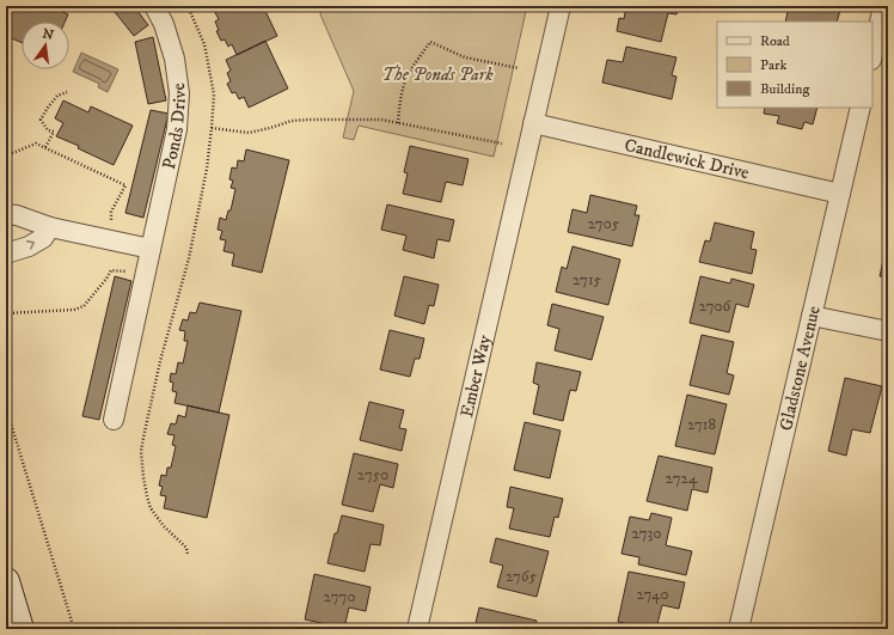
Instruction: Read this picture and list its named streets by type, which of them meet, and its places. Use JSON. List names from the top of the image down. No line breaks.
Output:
{"streets":{"street":["Ponds Drive","Candlewick Drive","Gladstone Avenue","Ember Way"]},"crossings":[["Candlewick Drive","Gladstone Avenue"],["Candlewick Drive","Ember Way"]],"parks":["The Ponds Park"],"house_numbers":["2705","2715","2706","2718","2750","2724","2730","2765","2740","2770"],"legend":["Road","Park","Building"],"north":"top"}
